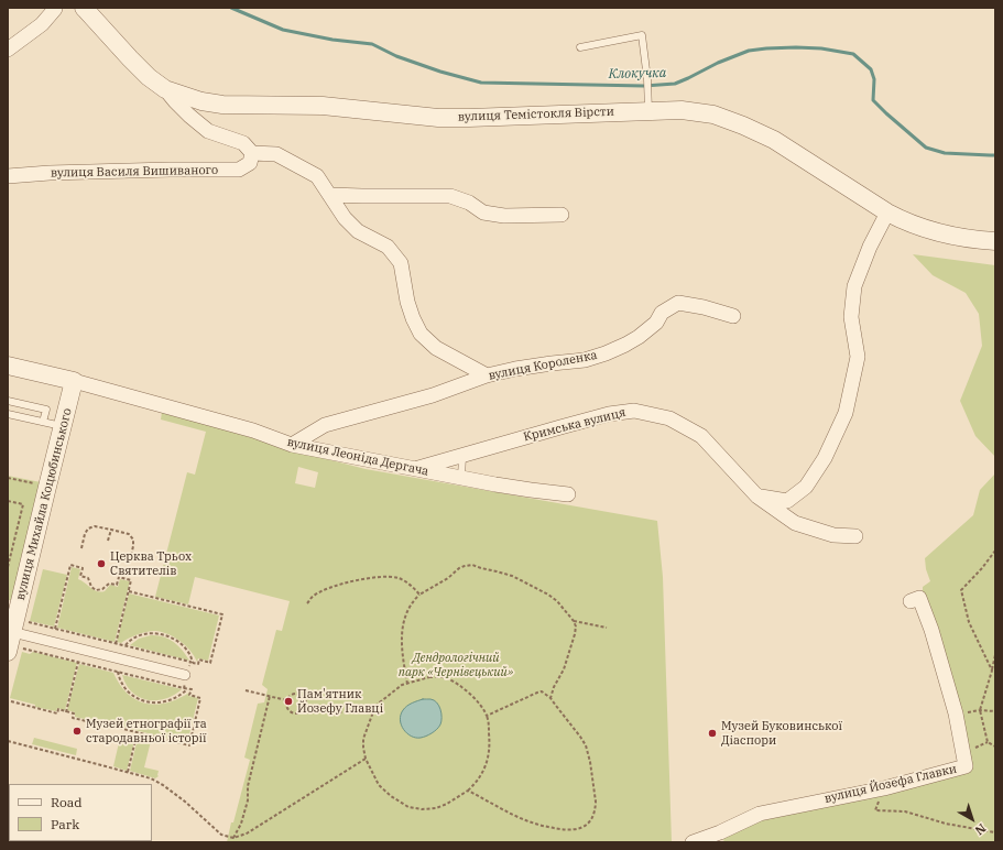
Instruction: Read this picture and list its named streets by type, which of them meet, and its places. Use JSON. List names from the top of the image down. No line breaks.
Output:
{"streets":{"street":["вулиця Темістокля Вірсти","вулиця Василя Вишиваного","вулиця Короленка","Кримська вулиця","вулиця Леоніда Дергача","вулиця Михайла Коцюбинського","вулиця Йозефа Главки"]},"crossings":[["вулиця Короленка","вулиця Леоніда Дергача"],["Кримська вулиця","вулиця Леоніда Дергача"],["вулиця Леоніда Дергача","вулиця Михайла Коцюбинського"]],"water":["Клокучка"],"parks":["Дендрологічний парк «Чернівецький»"],"places":["Церква Трьох Святителів","Пам'ятник Йозефу Главці","Музей етнографії та стародавньої історії","Музей Буковинської Діаспори"],"legend":["Road","Park"],"north":"bottom right"}
